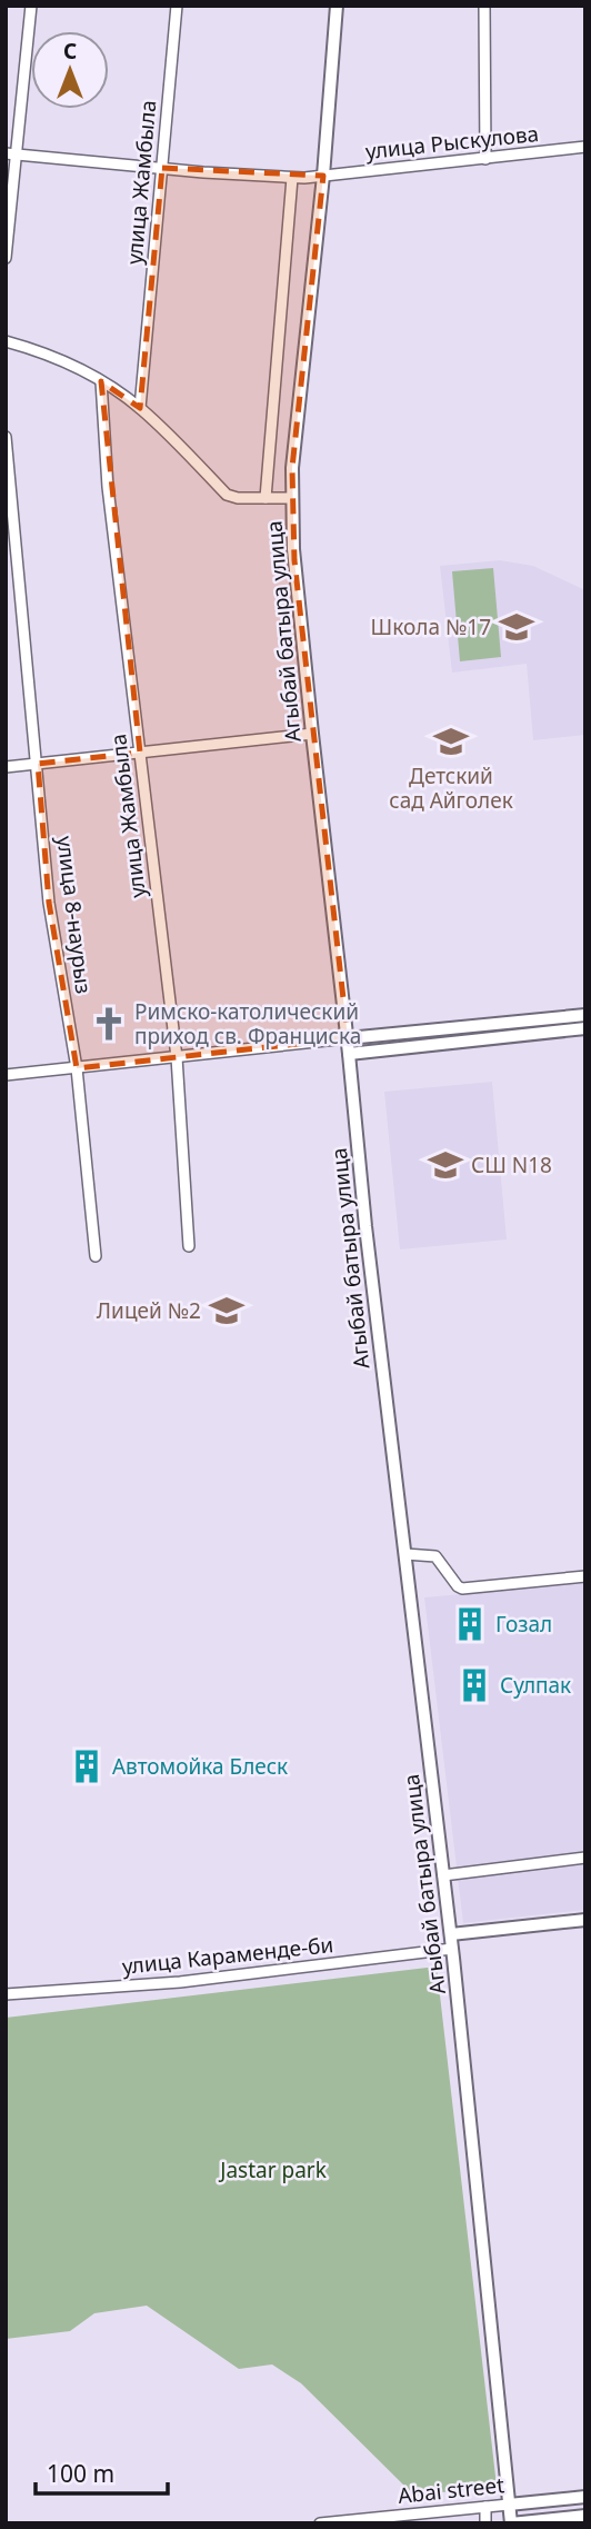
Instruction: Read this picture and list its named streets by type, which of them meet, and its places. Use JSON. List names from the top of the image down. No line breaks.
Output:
{"streets":{"main road":["Агыбай батыра улица","Abai street"],"street":["улица Рыскулова","улица Жамбыла","улица 8-наурыз","улица Караменде-би"]},"crossings":[["улица Рыскулова","улица Жамбыла"],["улица Рыскулова","Агыбай батыра улица"],["Агыбай батыра улица","улица Караменде-би"],["Агыбай батыра улица","Abai street"]],"parks":["Jastar park"],"places":{"school or university":["Школа №17","Детский сад Айголек","СШ N18","Лицей №2"],"church":["Римско-католический приход св. Франциска"],"building":["Гозал","Сулпак","Автомойка Блеск"]},"scale_bar":"100 m","north":"top"}
